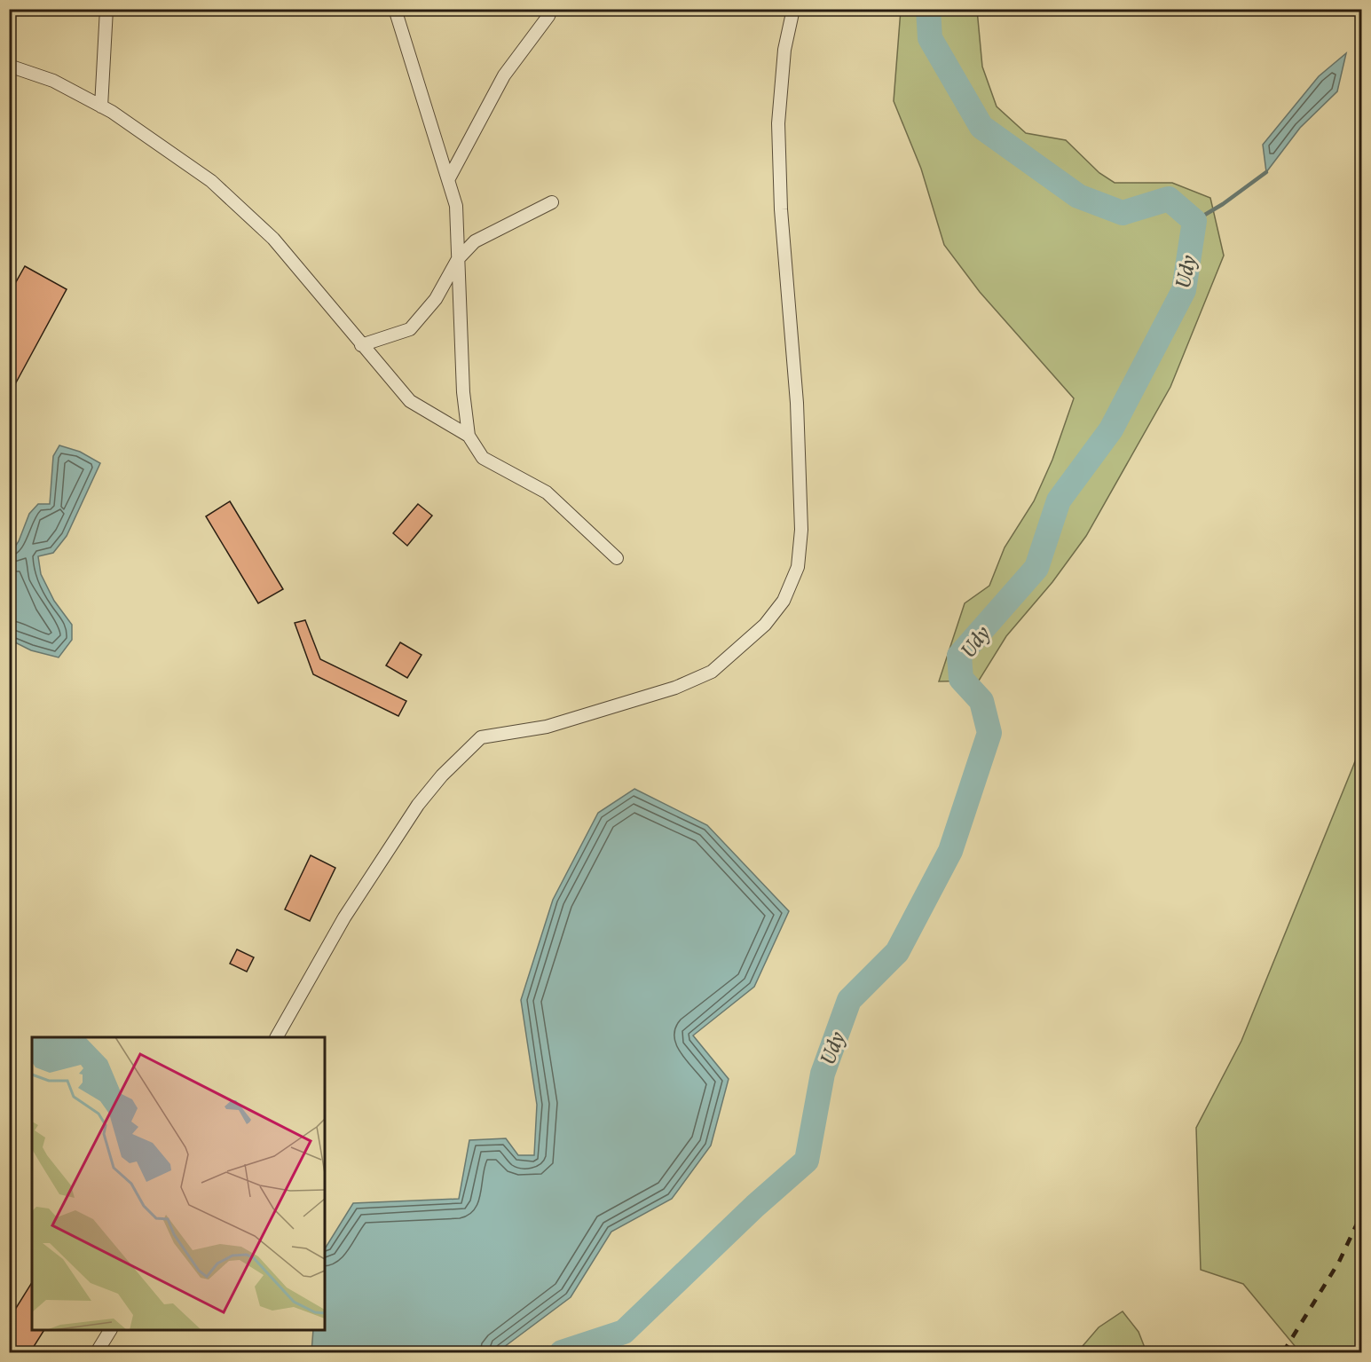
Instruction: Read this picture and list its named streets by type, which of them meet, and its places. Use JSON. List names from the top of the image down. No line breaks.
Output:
{"water":["Udy"]}
